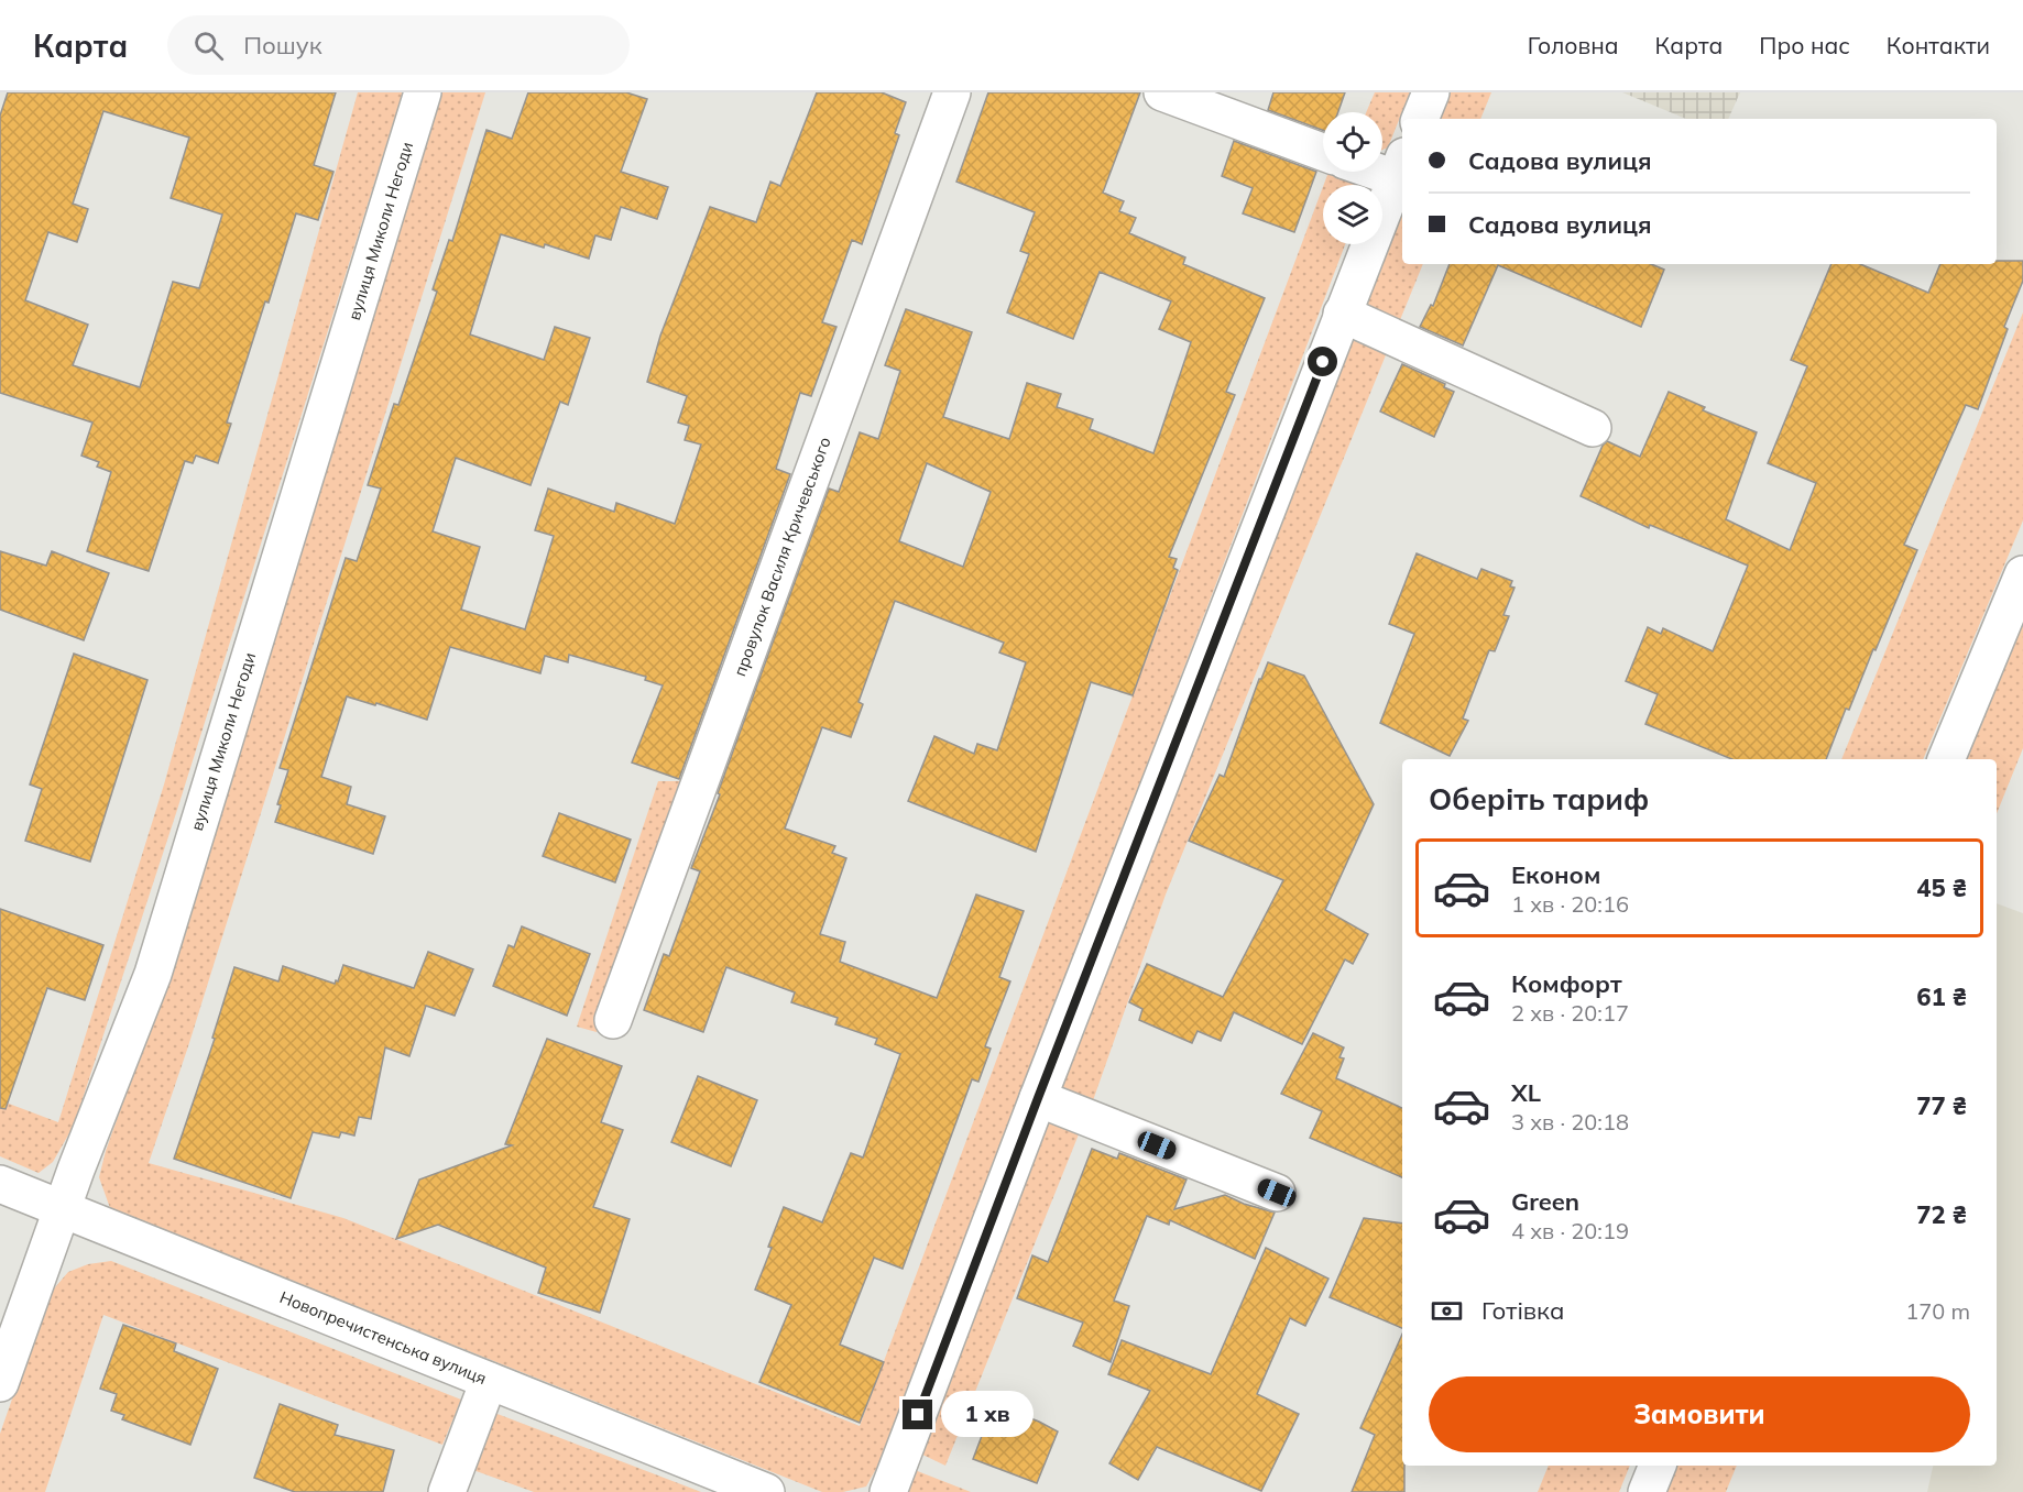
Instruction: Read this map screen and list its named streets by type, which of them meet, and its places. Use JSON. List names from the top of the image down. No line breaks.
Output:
{"streets":{"street":["вулиця Миколи Негоди","провулок Василя Кричевського","Новопречистенська вулиця"]},"crossings":[["вулиця Миколи Негоди","Новопречистенська вулиця"]],"page":{"header":"Карта","search":"Пошук","nav":["Головна","Карта","Про нас","Контакти"],"banner":["Садова вулиця","Садова вулиця"],"heading":"Оберіть тариф","list":[{"name":"Економ","note":"1 хв · 20:16","value":"45 ₴"},{"name":"Комфорт","note":"2 хв · 20:17","value":"61 ₴"},{"name":"XL","note":"3 хв · 20:18","value":"77 ₴"},{"name":"Green","note":"4 хв · 20:19","value":"72 ₴"}],"pay":["Готівка","170 m"],"buttons":"Замовити","bubble":"1 хв"}}
